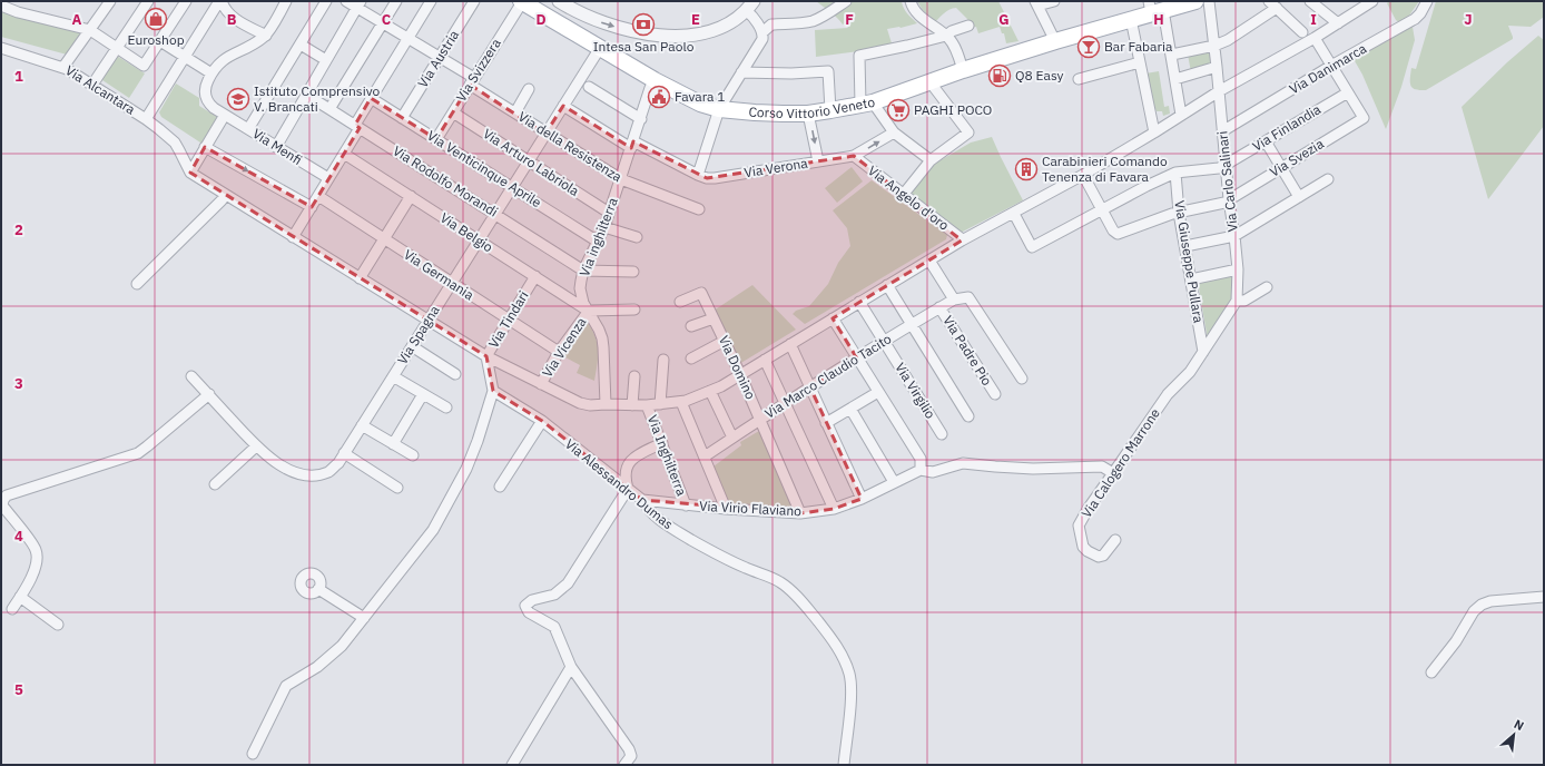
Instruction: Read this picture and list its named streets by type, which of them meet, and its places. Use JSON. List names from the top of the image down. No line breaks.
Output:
{"streets":{"main road":["Corso Vittorio Veneto"],"street":["Via Austria","Via Danimarca","Via Svizzera","Via Alcantara","Via Finlandia","Via Menfi","Via della Resistenza","Via Svezia","Via Arturo Labriola","Via Verona","Via Venticinque Aprile","Via Rodolfo Morandi","Via Carlo Salinari","Via Angelo d'oro","Via Belgio","Via inghilterra","Via Giuseppe Pullara","Via Germania","Via Tindari","Via Spagna","Via Vicenza","Via Padre Pio","Via Domino","Via Marco Claudio Tacito","Via Virgilio","Via Inghilterra","Via Calogero Marrone","Via Alessandro Dumas","Via Virio Flaviano"]},"crossings":[["Via Austria","Via della Resistenza"],["Via Austria","Via Venticinque Aprile"],["Via Danimarca","Via Carlo Salinari"],["Via Svizzera","Corso Vittorio Veneto"],["Via Svizzera","Via della Resistenza"],["Via Svizzera","Via Arturo Labriola"],["Via Svizzera","Via Venticinque Aprile"],["Corso Vittorio Veneto","Via inghilterra"],["Corso Vittorio Veneto","Via Spagna"],["Via Finlandia","Via Svezia"],["Via Finlandia","Via Carlo Salinari"],["Via Finlandia","Via Giuseppe Pullara"],["Via della Resistenza","Via inghilterra"],["Via della Resistenza","Via Spagna"],["Via Svezia","Via Carlo Salinari"],["Via Svezia","Via Giuseppe Pullara"],["Via Arturo Labriola","Via inghilterra"],["Via Arturo Labriola","Via Spagna"],["Via Verona","Via Angelo d'oro"],["Via Verona","Via inghilterra"],["Via Verona","Via Spagna"],["Via Venticinque Aprile","Via inghilterra"],["Via Venticinque Aprile","Via Spagna"],["Via Rodolfo Morandi","Via inghilterra"],["Via Rodolfo Morandi","Via Spagna"],["Via Belgio","Via inghilterra"],["Via Belgio","Via Tindari"],["Via Belgio","Via Spagna"],["Via Belgio","Via Vicenza"],["Via inghilterra","Via Vicenza"],["Via Giuseppe Pullara","Via Calogero Marrone"],["Via Germania","Via Tindari"],["Via Germania","Via Spagna"],["Via Germania","Via Vicenza"],["Via Tindari","Via Alessandro Dumas"],["Via Padre Pio","Via Marco Claudio Tacito"],["Via Domino","Via Marco Claudio Tacito"],["Via Domino","Via Virio Flaviano"],["Via Marco Claudio Tacito","Via Virgilio"],["Via Inghilterra","Via Virio Flaviano"],["Via Calogero Marrone","Via Virio Flaviano"],["Via Alessandro Dumas","Via Virio Flaviano"]],"places":{"shop":["Euroshop"],"bank":["Intesa San Paolo"],"bar":["Bar Fabaria"],"fuel station":["Q8 Easy"],"public building":["Favara 1"],"school or university":["Istituto Comprensivo V. Brancati"],"supermarket":["PAGHI POCO"],"building":["Carabinieri Comando Tenenza di Favara"]},"north":"top right","grid":{"columns":["A","B","C","D","E","F","G","H","I","J"],"rows":["1","2","3","4","5"]}}
